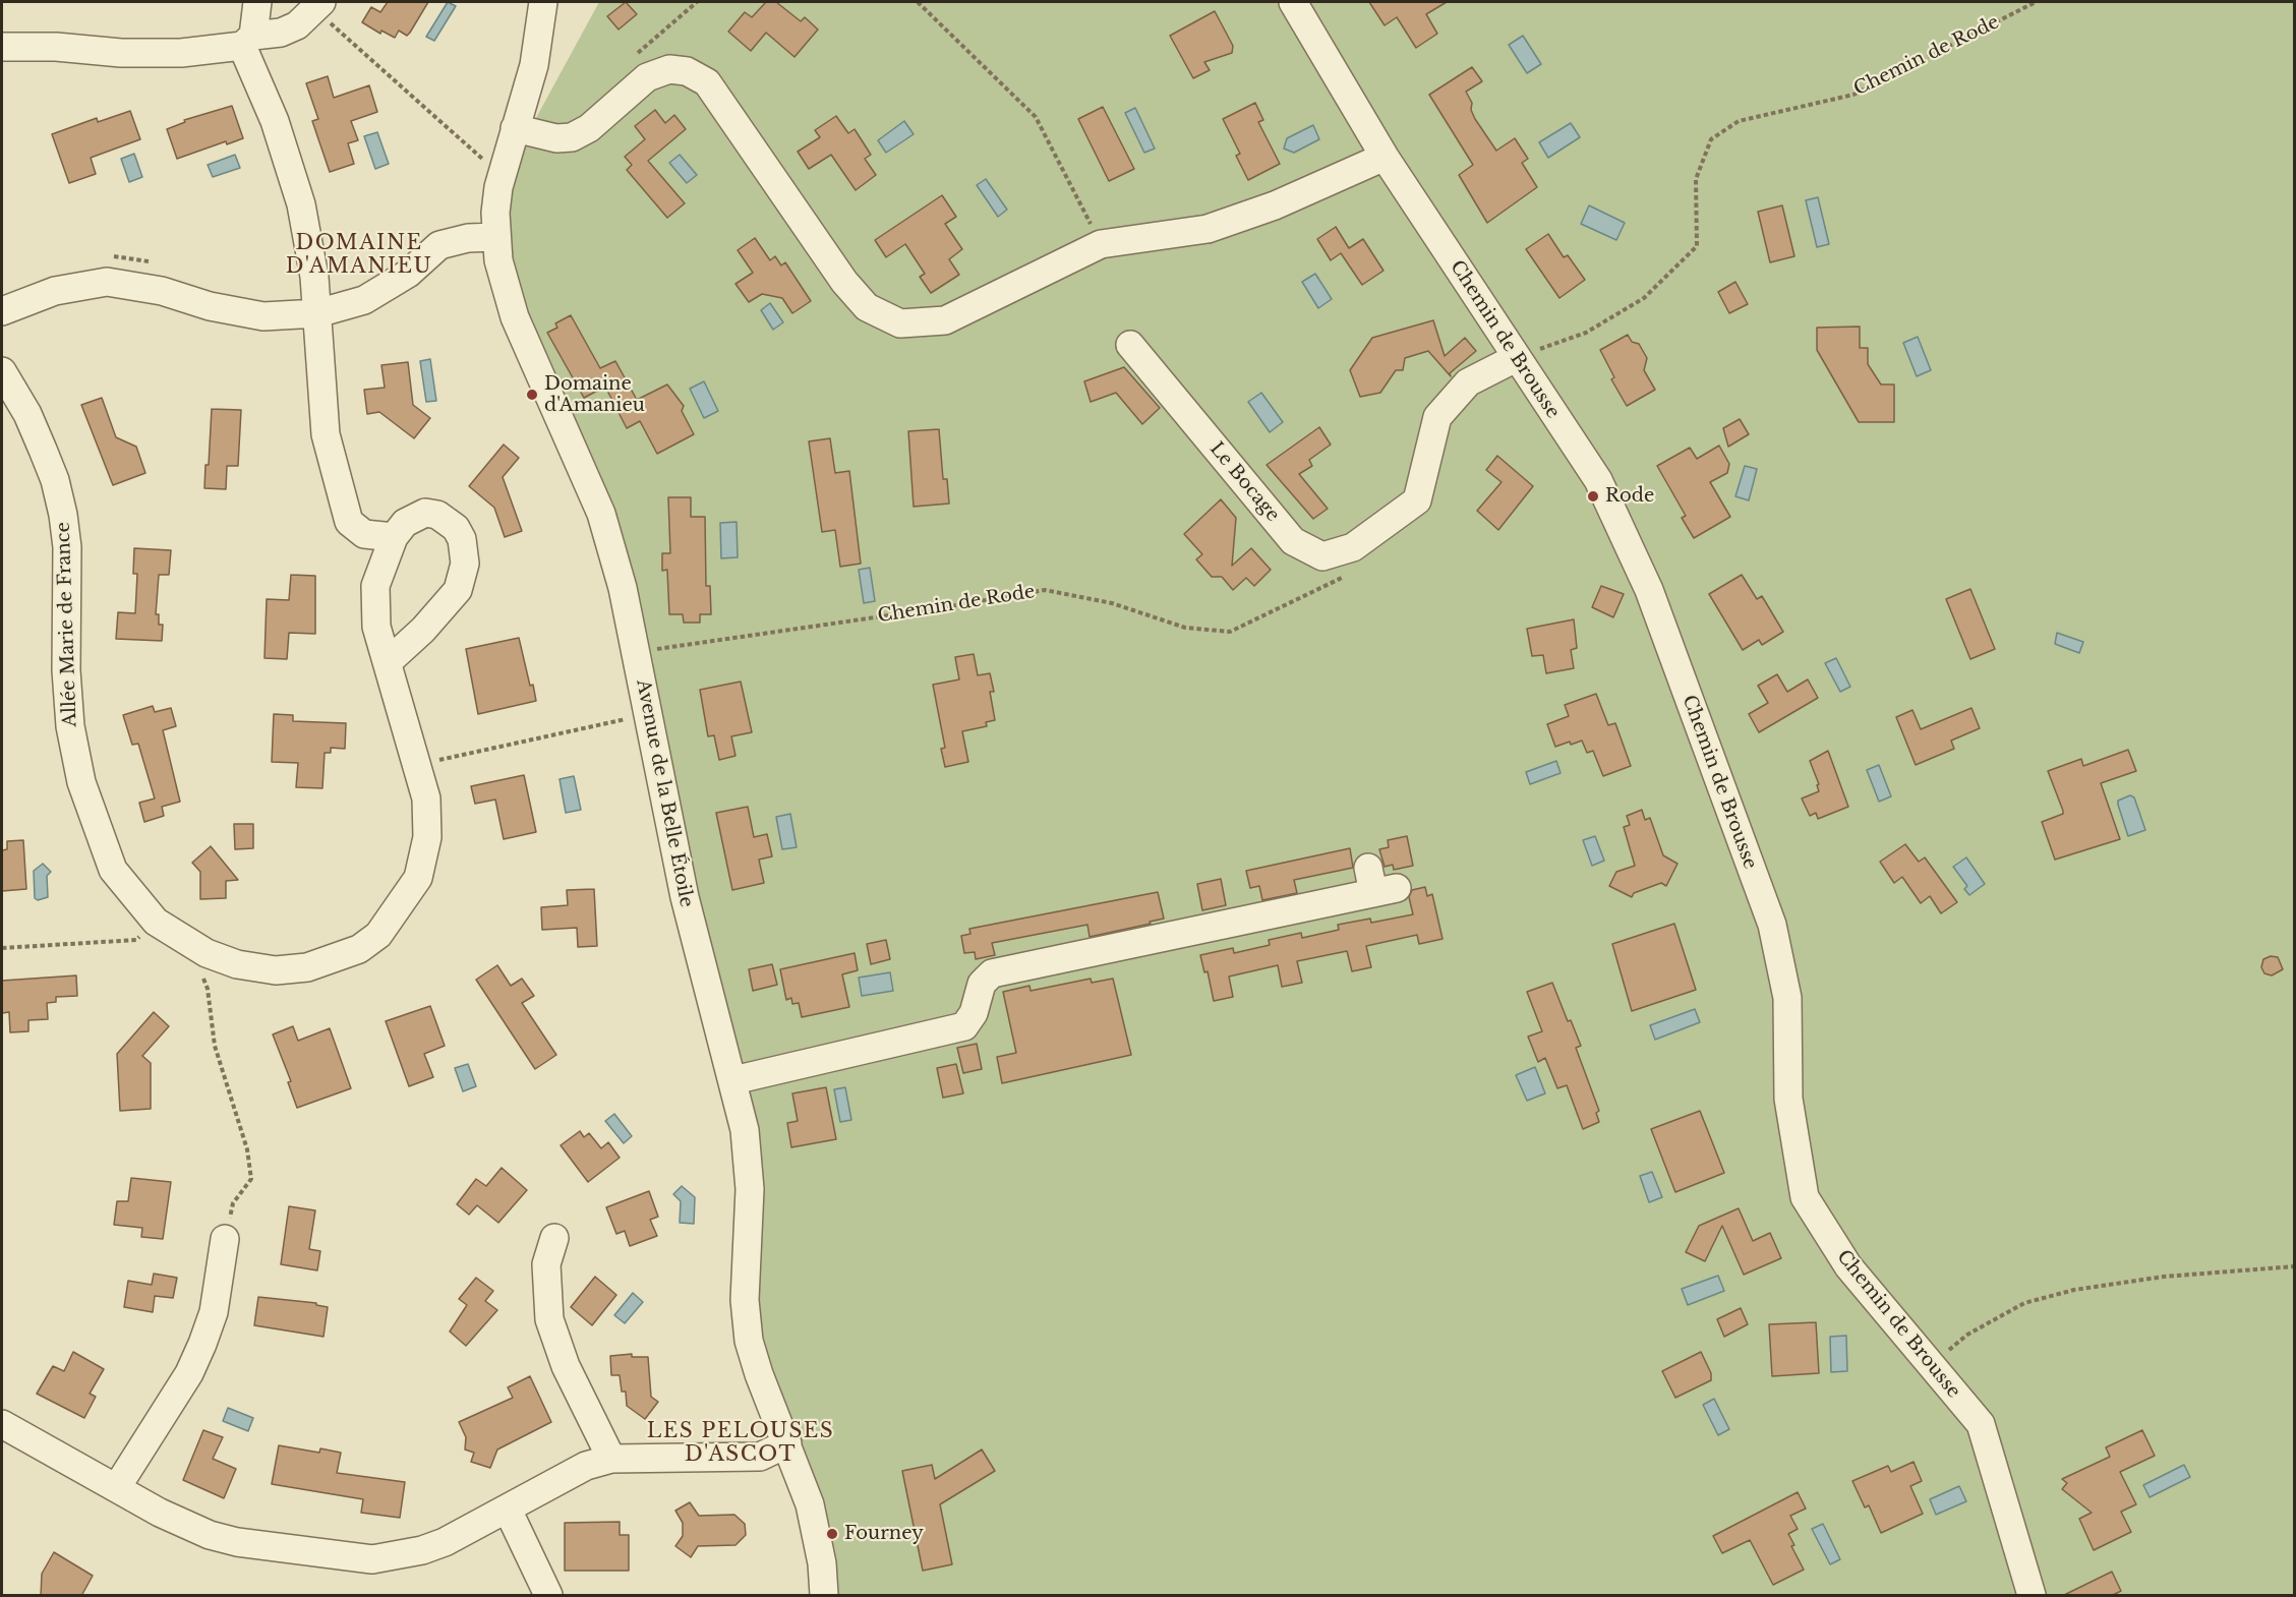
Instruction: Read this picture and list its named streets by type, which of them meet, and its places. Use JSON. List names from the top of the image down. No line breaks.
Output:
{"streets":{"street":["Chemin de Brousse","Le Bocage","Allée Marie de France","Avenue de la Belle Étoile"],"path":["Chemin de Rode"]},"crossings":[["Chemin de Rode","Chemin de Brousse"],["Chemin de Rode","Le Bocage"],["Chemin de Rode","Avenue de la Belle Étoile"],["Chemin de Brousse","Le Bocage"]],"districts":["DOMAINE D'AMANIEU","LES PELOUSES D'ASCOT"],"places":["Domaine d'Amanieu","Rode","Fourney"]}
